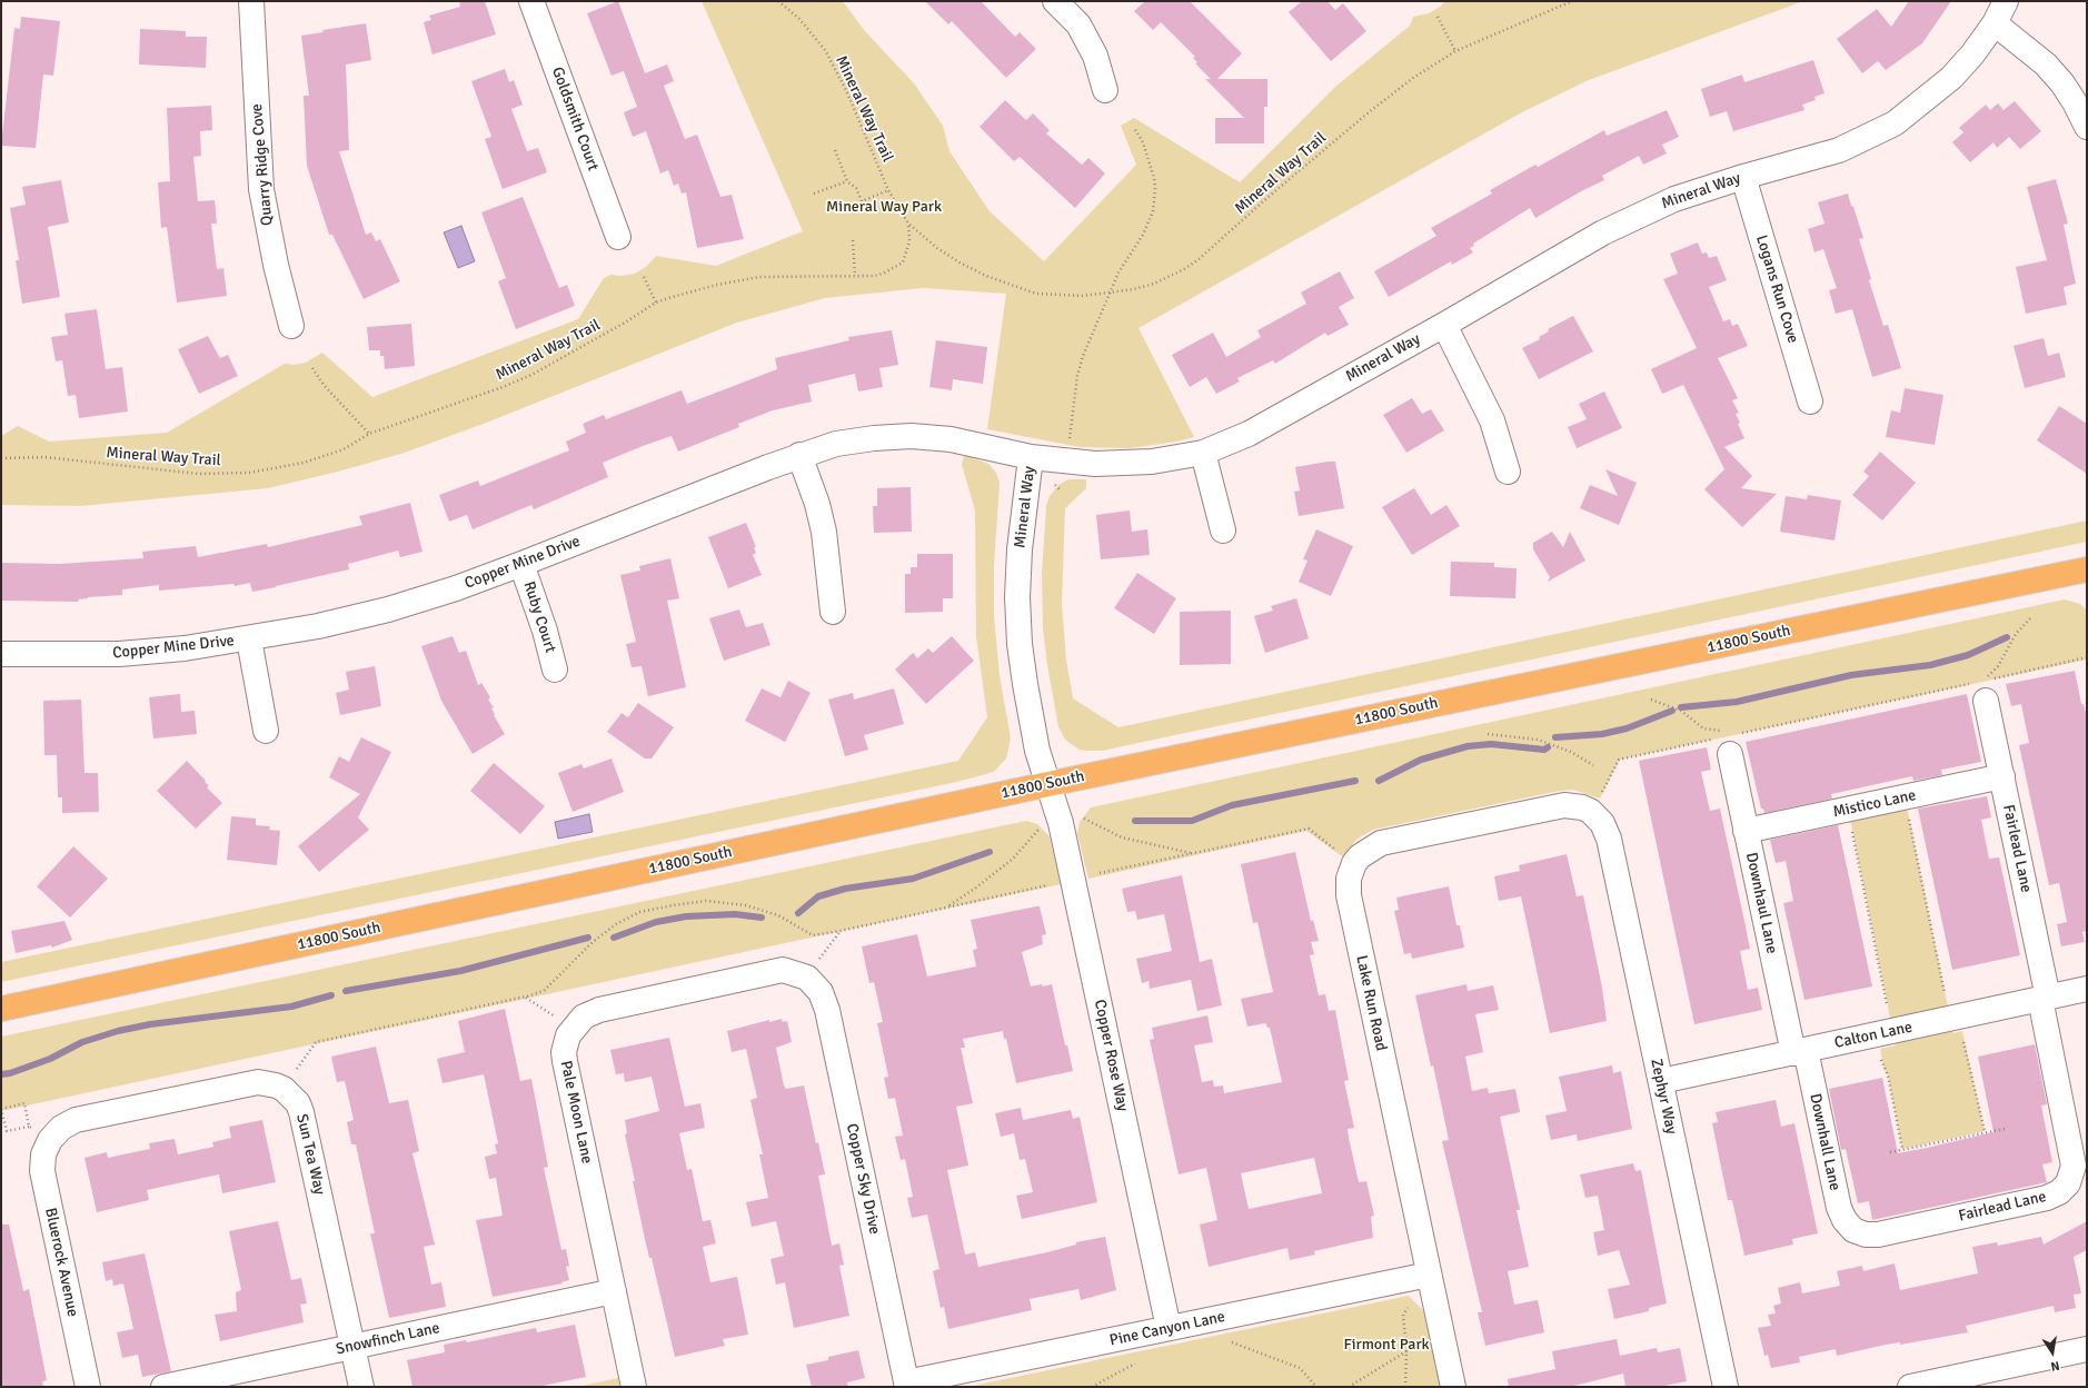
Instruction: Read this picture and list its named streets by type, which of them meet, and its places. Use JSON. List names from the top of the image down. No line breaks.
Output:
{"streets":{"main road":["11800 South"],"street":["Goldsmith Court","Quarry Ridge Cove","Mineral Way","Logans Run Cove","Copper Mine Drive","Ruby Court","Mistico Lane","Fairlead Lane","Downhaul Lane","Lake Run Road","Calton Lane","Copper Rose Way","Zephyr Way","Pale Moon Lane","Downhall Lane","Sun Tea Way","Copper Sky Drive","Bluerock Avenue","Pine Canyon Lane","Snowfinch Lane"],"path":["Mineral Way Trail"]},"crossings":[["Mineral Way","Logans Run Cove"],["Mineral Way","Copper Mine Drive"],["Mineral Way","11800 South"],["Mineral Way","Copper Rose Way"],["Copper Mine Drive","Ruby Court"],["11800 South","Copper Rose Way"],["Mistico Lane","Fairlead Lane"],["Mistico Lane","Downhaul Lane"],["Fairlead Lane","Calton Lane"],["Fairlead Lane","Downhall Lane"],["Downhaul Lane","Calton Lane"],["Downhaul Lane","Downhall Lane"],["Lake Run Road","Zephyr Way"],["Lake Run Road","Pine Canyon Lane"],["Calton Lane","Zephyr Way"],["Calton Lane","Downhall Lane"],["Copper Rose Way","Pine Canyon Lane"],["Pale Moon Lane","Copper Sky Drive"],["Pale Moon Lane","Snowfinch Lane"],["Sun Tea Way","Bluerock Avenue"],["Sun Tea Way","Snowfinch Lane"],["Copper Sky Drive","Pine Canyon Lane"]],"parks":["Mineral Way Park","Firmont Park"],"north":"bottom"}
